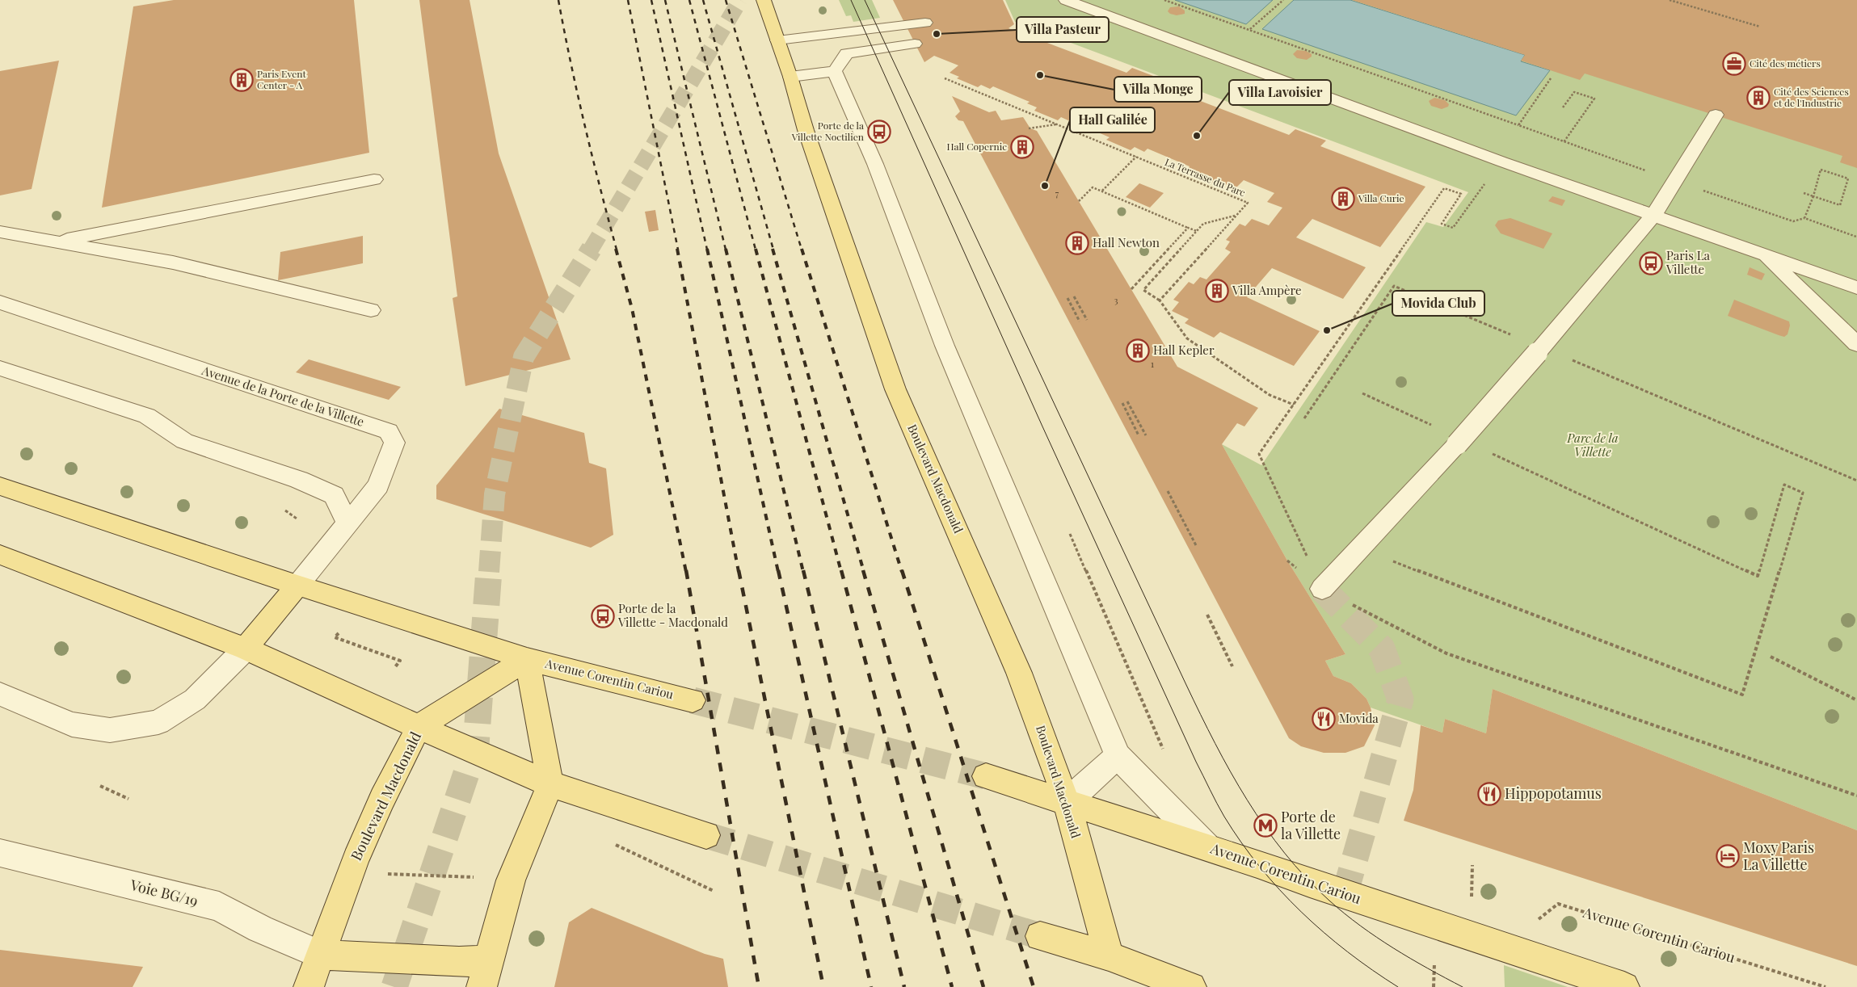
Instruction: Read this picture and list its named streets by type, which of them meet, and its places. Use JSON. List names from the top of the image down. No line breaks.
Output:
{"streets":{"main road":["Boulevard Macdonald","Avenue Corentin Cariou"],"street":["Avenue de la Porte de la Villette","Voie BG/19"],"path":["La Terrasse du Parc"]},"crossings":[["Boulevard Macdonald","Avenue Corentin Cariou"],["Boulevard Macdonald","Voie BG/19"]],"parks":["Parc de la Villette"],"places":{"other":["Villa Pasteur","Villa Monge","Villa Lavoisier","Hall Galilée","Movida Club"],"office":["Cité des métiers"],"building":["Paris Event Center - A","Cité des Sciences et de l'Industrie","Hall Copernic","Villa Curie","Hall Newton","Villa Ampère","Hall Kepler"],"bus stop":["Porte de la Villette Noctilien","Paris La Villette","Porte de la Villette - Macdonald"],"restaurant":["Movida","Hippopotamus"],"metro station":["Porte de la Villette"],"hotel":["Moxy Paris La Villette"]},"house_numbers":["7","3","1"]}
